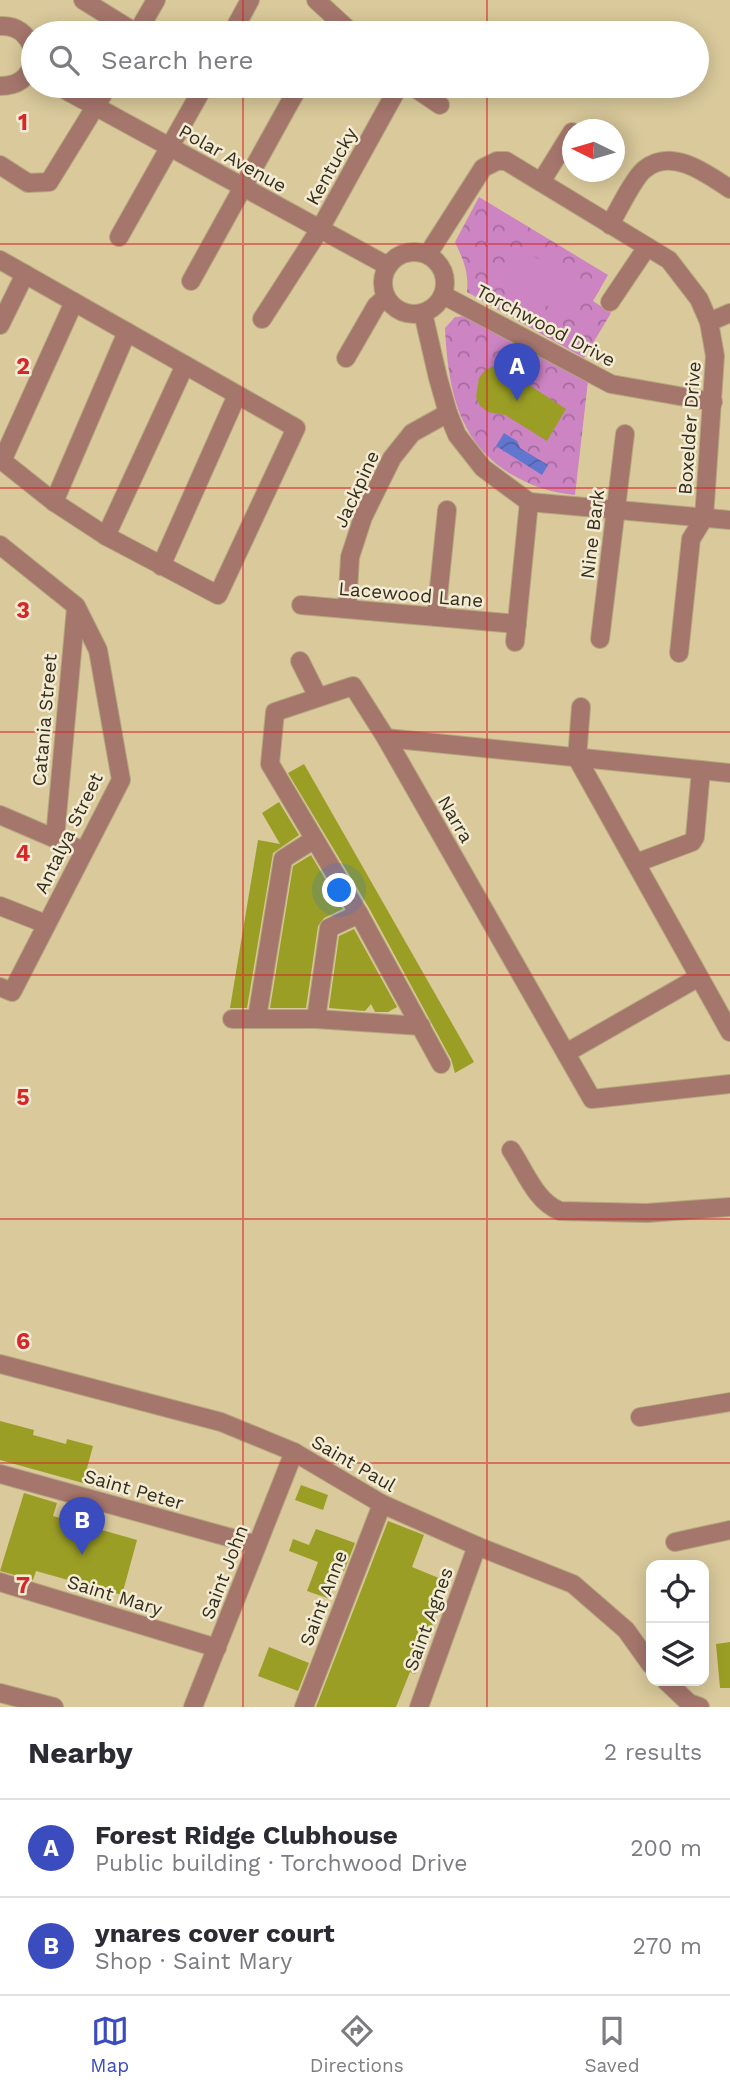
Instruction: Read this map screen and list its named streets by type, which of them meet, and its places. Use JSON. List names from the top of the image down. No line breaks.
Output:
{"streets":{"street":["Polar Avenue","Kentucky","Torchwood Drive","Boxelder Drive","Jackpine","Nine Bark","Lacewood Lane","Catania Street","Narra","Antalya Street","Saint Paul","Saint Peter","Saint John","Saint Mary","Saint Anne","Saint Agnes"]},"crossings":[["Polar Avenue","Kentucky"],["Polar Avenue","Torchwood Drive"],["Polar Avenue","Boxelder Drive"],["Torchwood Drive","Boxelder Drive"],["Jackpine","Lacewood Lane"],["Catania Street","Antalya Street"],["Saint Paul","Saint John"],["Saint Paul","Saint Anne"],["Saint Paul","Saint Agnes"],["Saint Peter","Saint John"],["Saint John","Saint Mary"]],"north":"left","page":{"search":"Search here","pins":["A","B"],"heading":["Nearby","2 results"],"list":[{"mark":"A","name":"Forest Ridge Clubhouse","note":"Public building · Torchwood Drive","value":"200 m"},{"mark":"B","name":"ynares cover court","note":"Shop · Saint Mary","value":"270 m"}],"nav":["Map","Directions","Saved"]},"grid":{"rows":["1","2","3","4","5","6","7"]}}
